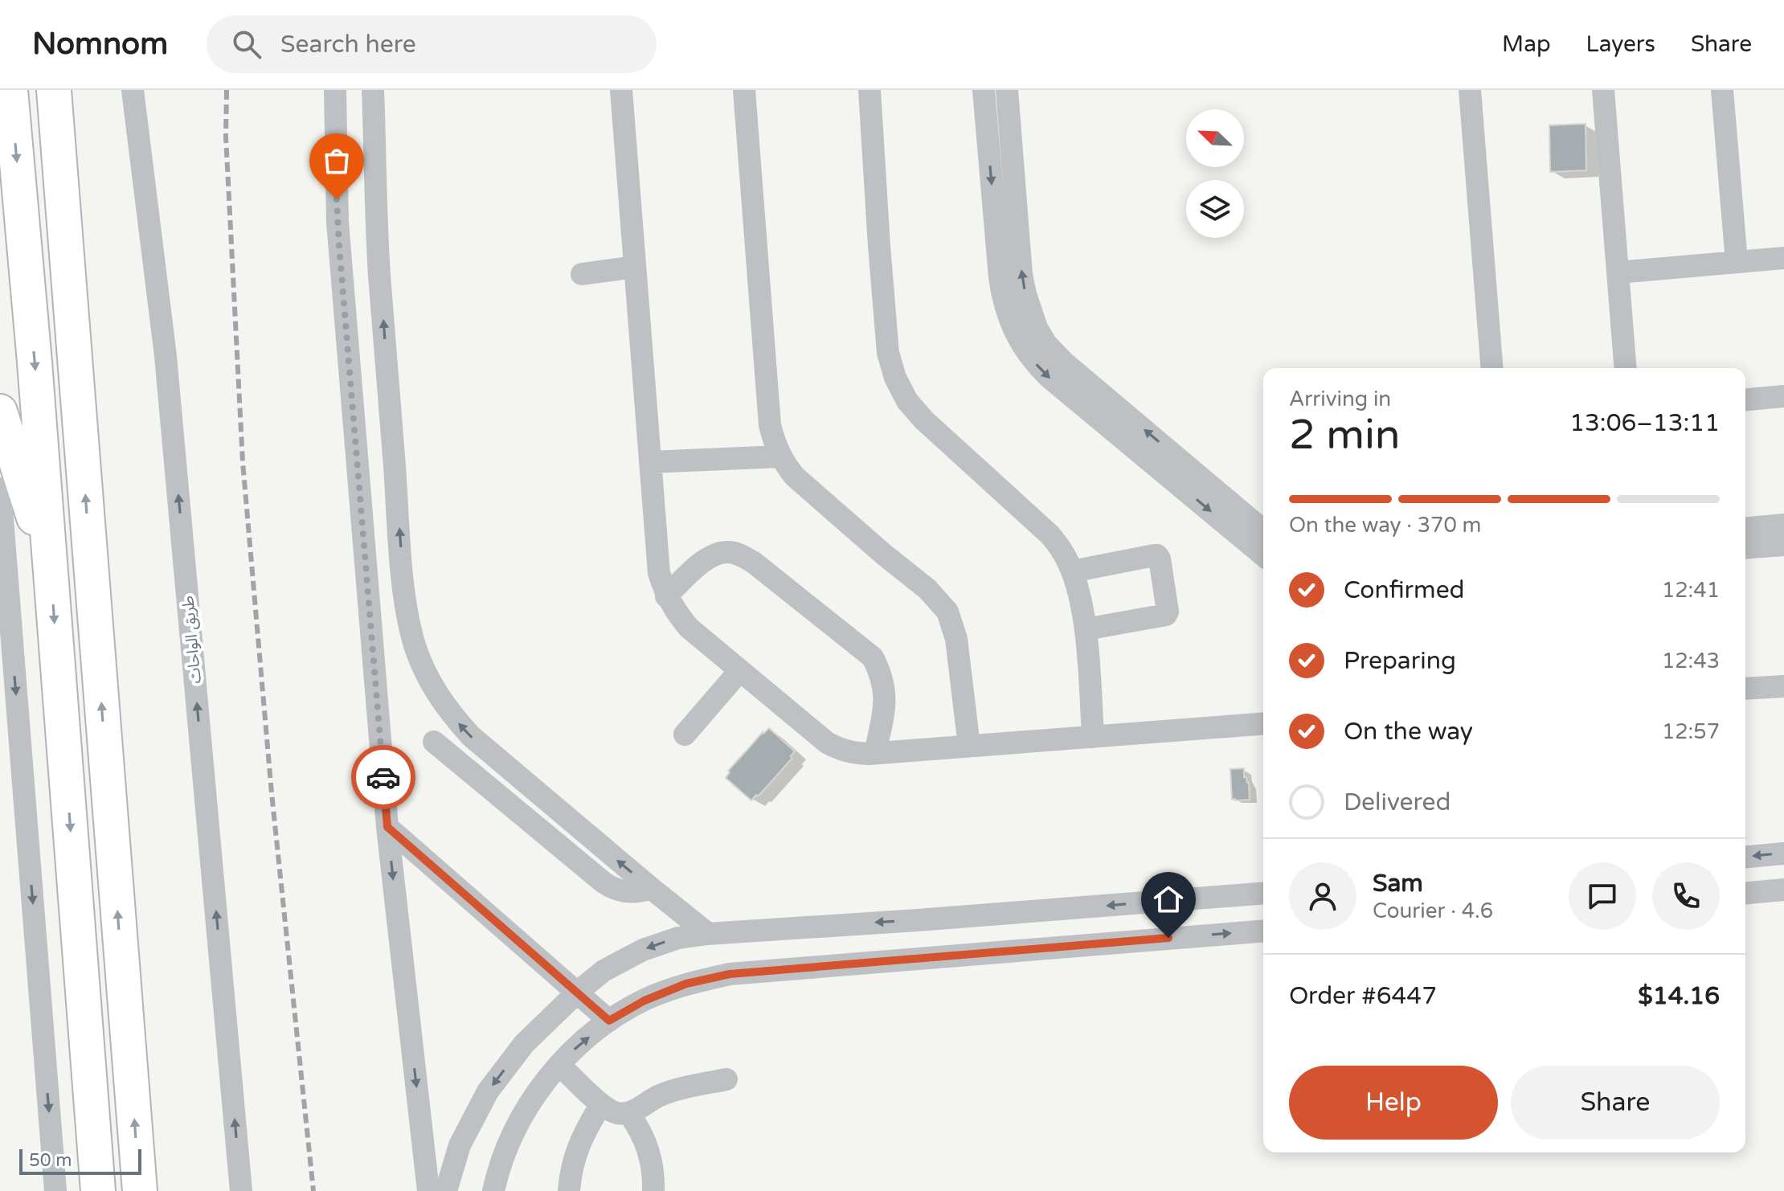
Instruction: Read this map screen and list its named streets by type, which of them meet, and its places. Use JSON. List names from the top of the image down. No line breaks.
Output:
{"streets":{"street":["طريق الواحات"]},"scale_bar":"50 m","north":"top left","page":{"header":"Nomnom","search":"Search here","nav":["Map","Layers","Share"],"heading":["2 min","Arriving in","13:06–13:11"],"panel":["Sam","Courier · 4.6","Order #6447","$14.16"],"bar":"On the way · 370 m","list":[["Confirmed","12:41"],["Preparing","12:43"],["On the way","12:57"],"Delivered"],"buttons":["Help","Share"],"scale":"50 m"}}
